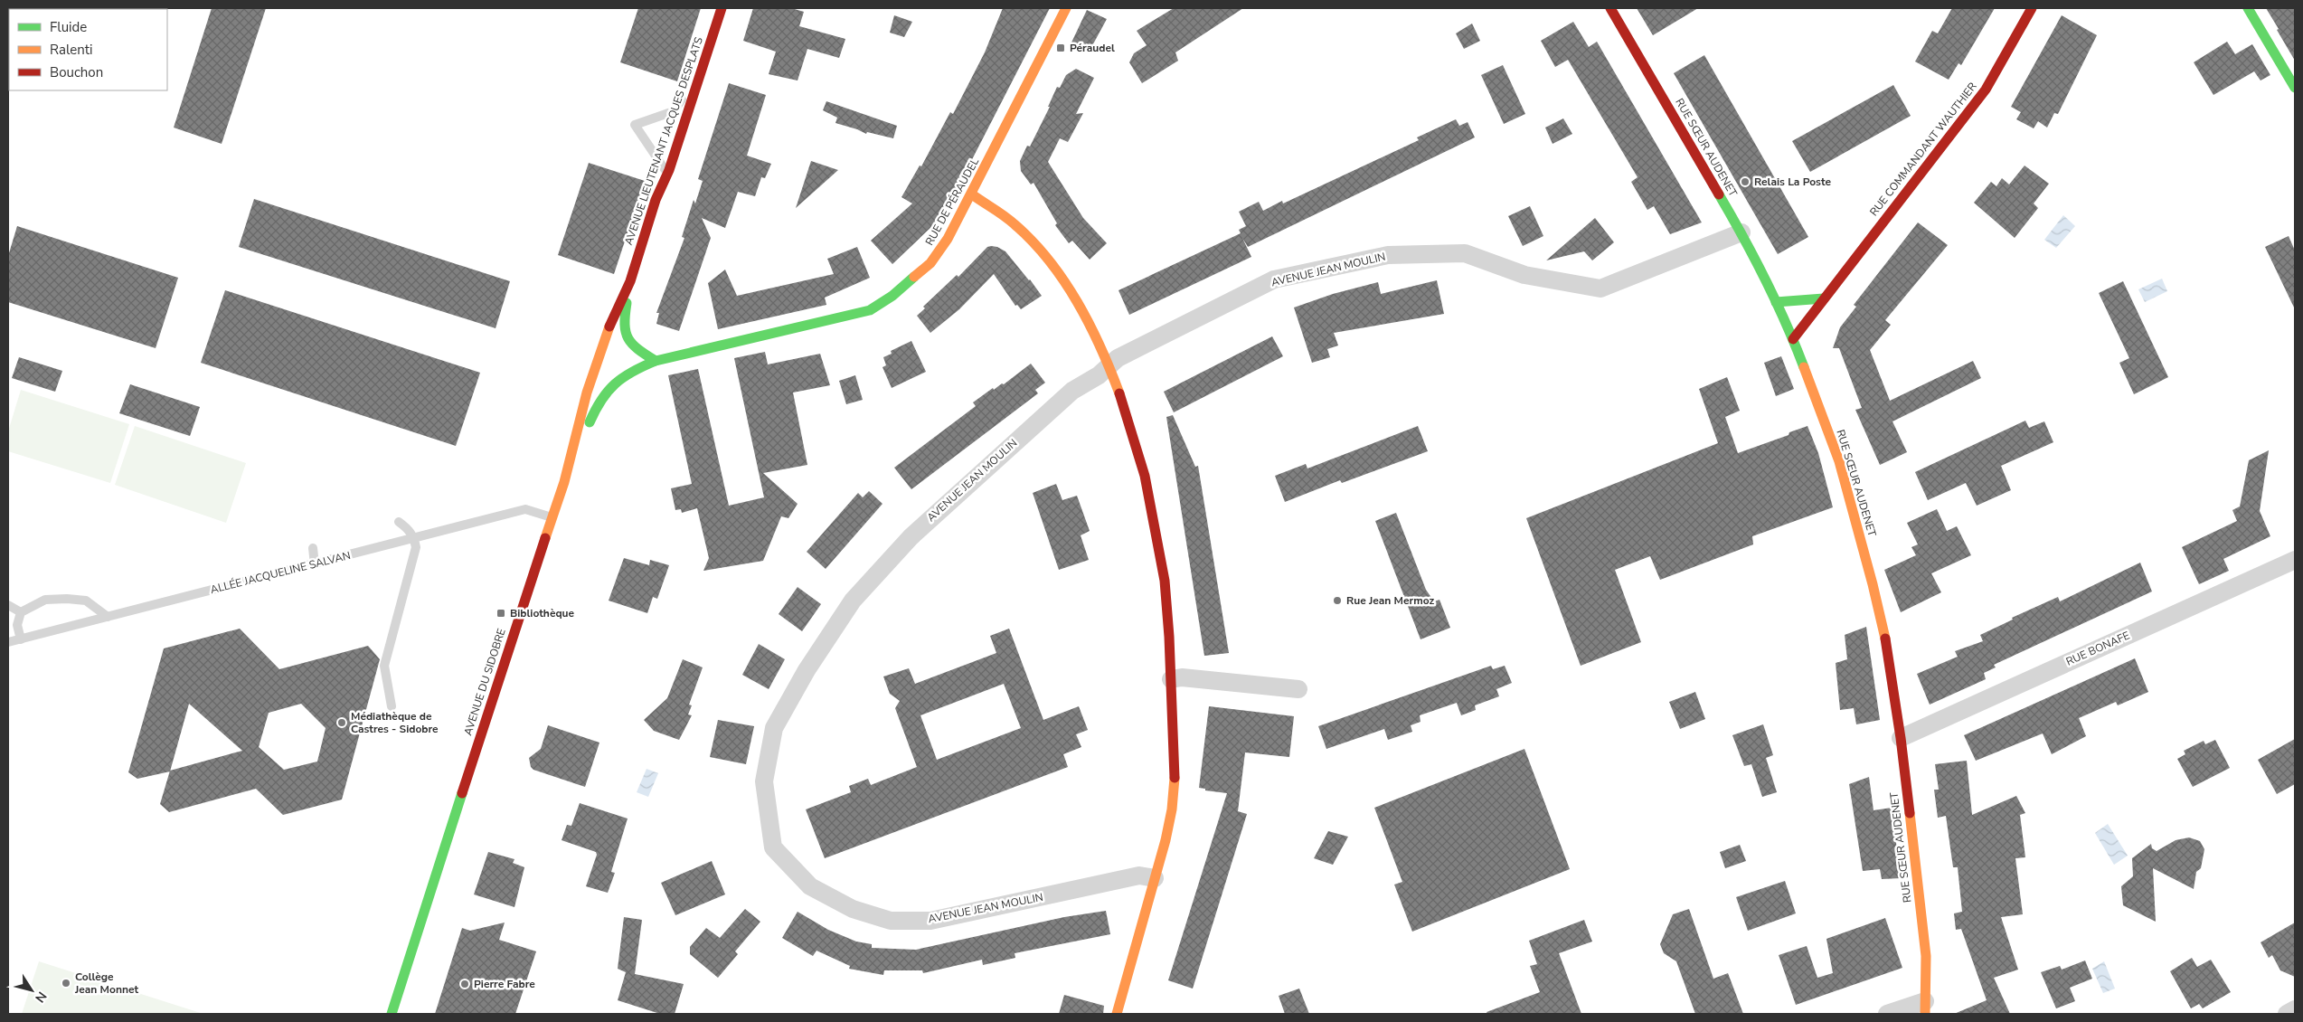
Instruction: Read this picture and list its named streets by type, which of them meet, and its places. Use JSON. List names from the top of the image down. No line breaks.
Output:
{"streets":{"street":["AVENUE LIEUTENANT JACQUES DESPLATS","RUE SŒUR AUDENET","RUE COMMANDANT WAUTHIER","RUE DE PÉRAUDEL","AVENUE JEAN MOULIN","RUE BONAFE","AVENUE DU SIDOBRE"],"lane":["ALLÉE JACQUELINE SALVAN"]},"crossings":[["AVENUE LIEUTENANT JACQUES DESPLATS","AVENUE DU SIDOBRE"],["RUE SŒUR AUDENET","RUE COMMANDANT WAUTHIER"],["RUE SŒUR AUDENET","AVENUE JEAN MOULIN"],["RUE SŒUR AUDENET","RUE BONAFE"],["RUE DE PÉRAUDEL","AVENUE DU SIDOBRE"],["ALLÉE JACQUELINE SALVAN","AVENUE DU SIDOBRE"]],"places":{"transit":["Péraudel","Bibliothèque"],"other":["Relais La Poste","Rue Jean Mermoz","Médiathèque de Castres - Sidobre","Collège Jean Monnet","Pierre Fabre"]},"legend":["Fluide","Ralenti","Bouchon"],"north":"bottom right"}
